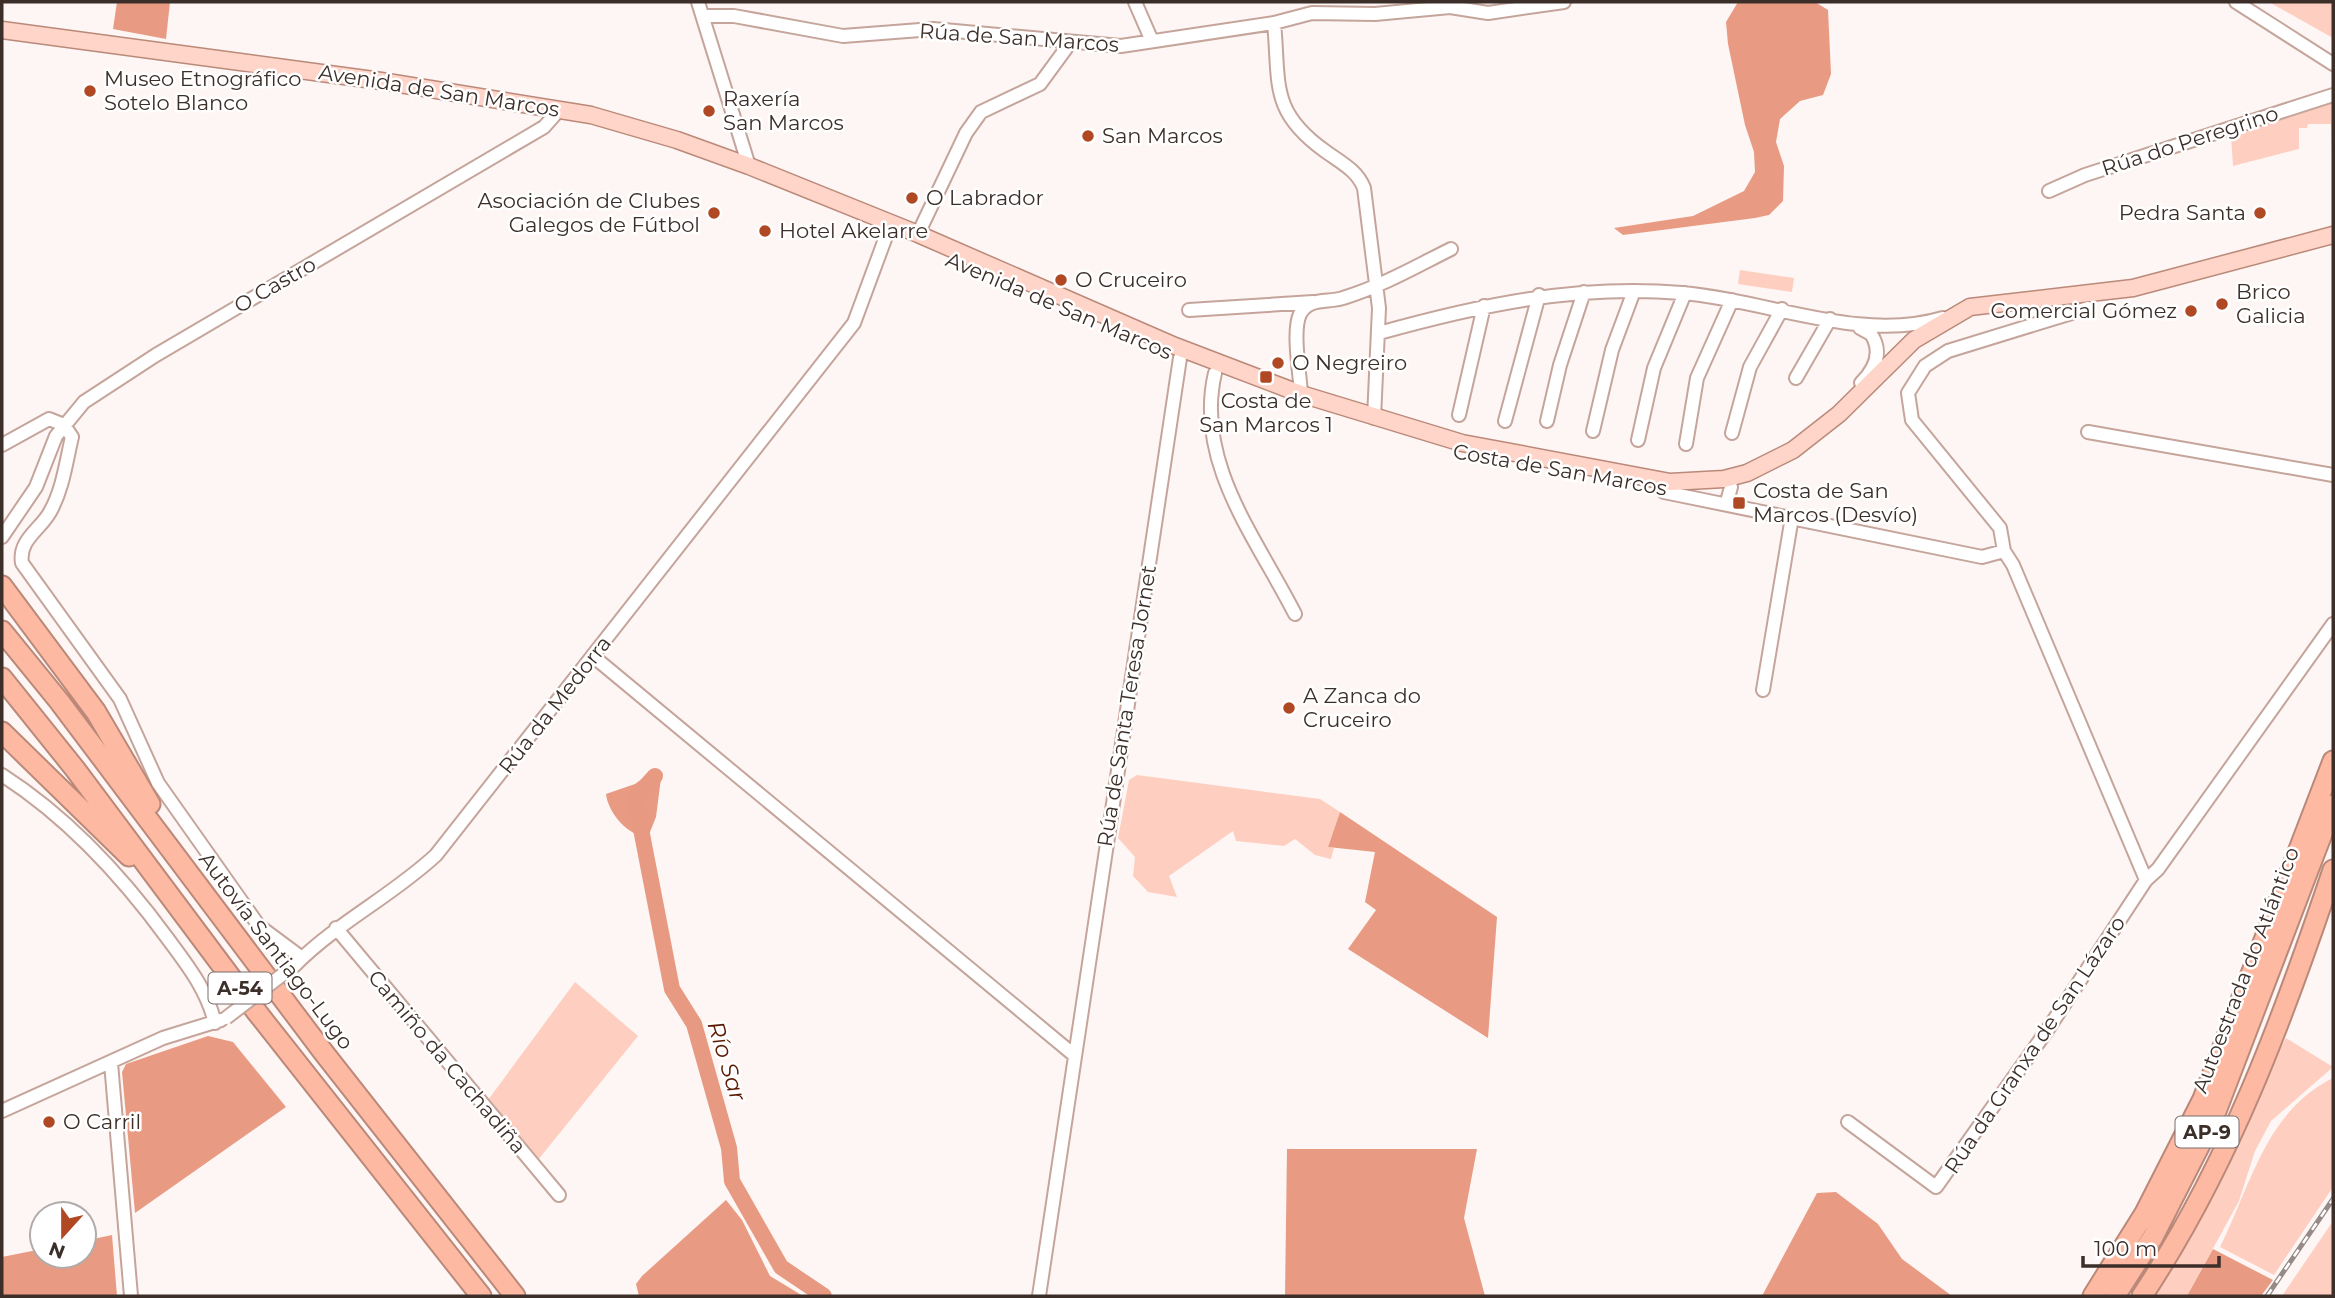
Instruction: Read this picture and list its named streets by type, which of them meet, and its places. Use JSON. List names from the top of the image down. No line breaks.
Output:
{"streets":{"highway":["Autovía Santiago-Lugo","Autoestrada do Atlántico","A-54","AP-9"],"main road":["Avenida de San Marcos","Costa de San Marcos"],"street":["Rúa de San Marcos","Rúa do Peregrino","O Castro","Rúa da Medorra","Rúa de Santa Teresa Jornet","Rúa da Granxa de San Lázaro","Camiño da Cachadiña"]},"crossings":[["Avenida de San Marcos","O Castro"],["Avenida de San Marcos","Costa de San Marcos"],["Avenida de San Marcos","Rúa da Medorra"],["Avenida de San Marcos","Rúa de Santa Teresa Jornet"],["Rúa da Medorra","Camiño da Cachadiña"]],"water":["Río Sar"],"places":{"other":["Museo Etnográfico Sotelo Blanco","Raxería San Marcos","San Marcos","O Labrador","Asociación de Clubes Galegos de Fútbol","Pedra Santa","Hotel Akelarre","O Cruceiro","Brico Galicia","Comercial Gómez","O Negreiro","A Zanca do Cruceiro","O Carril"],"transit":["Costa de San Marcos 1","Costa de San Marcos (Desvío)"]},"scale_bar":"100 m","north":"bottom"}
